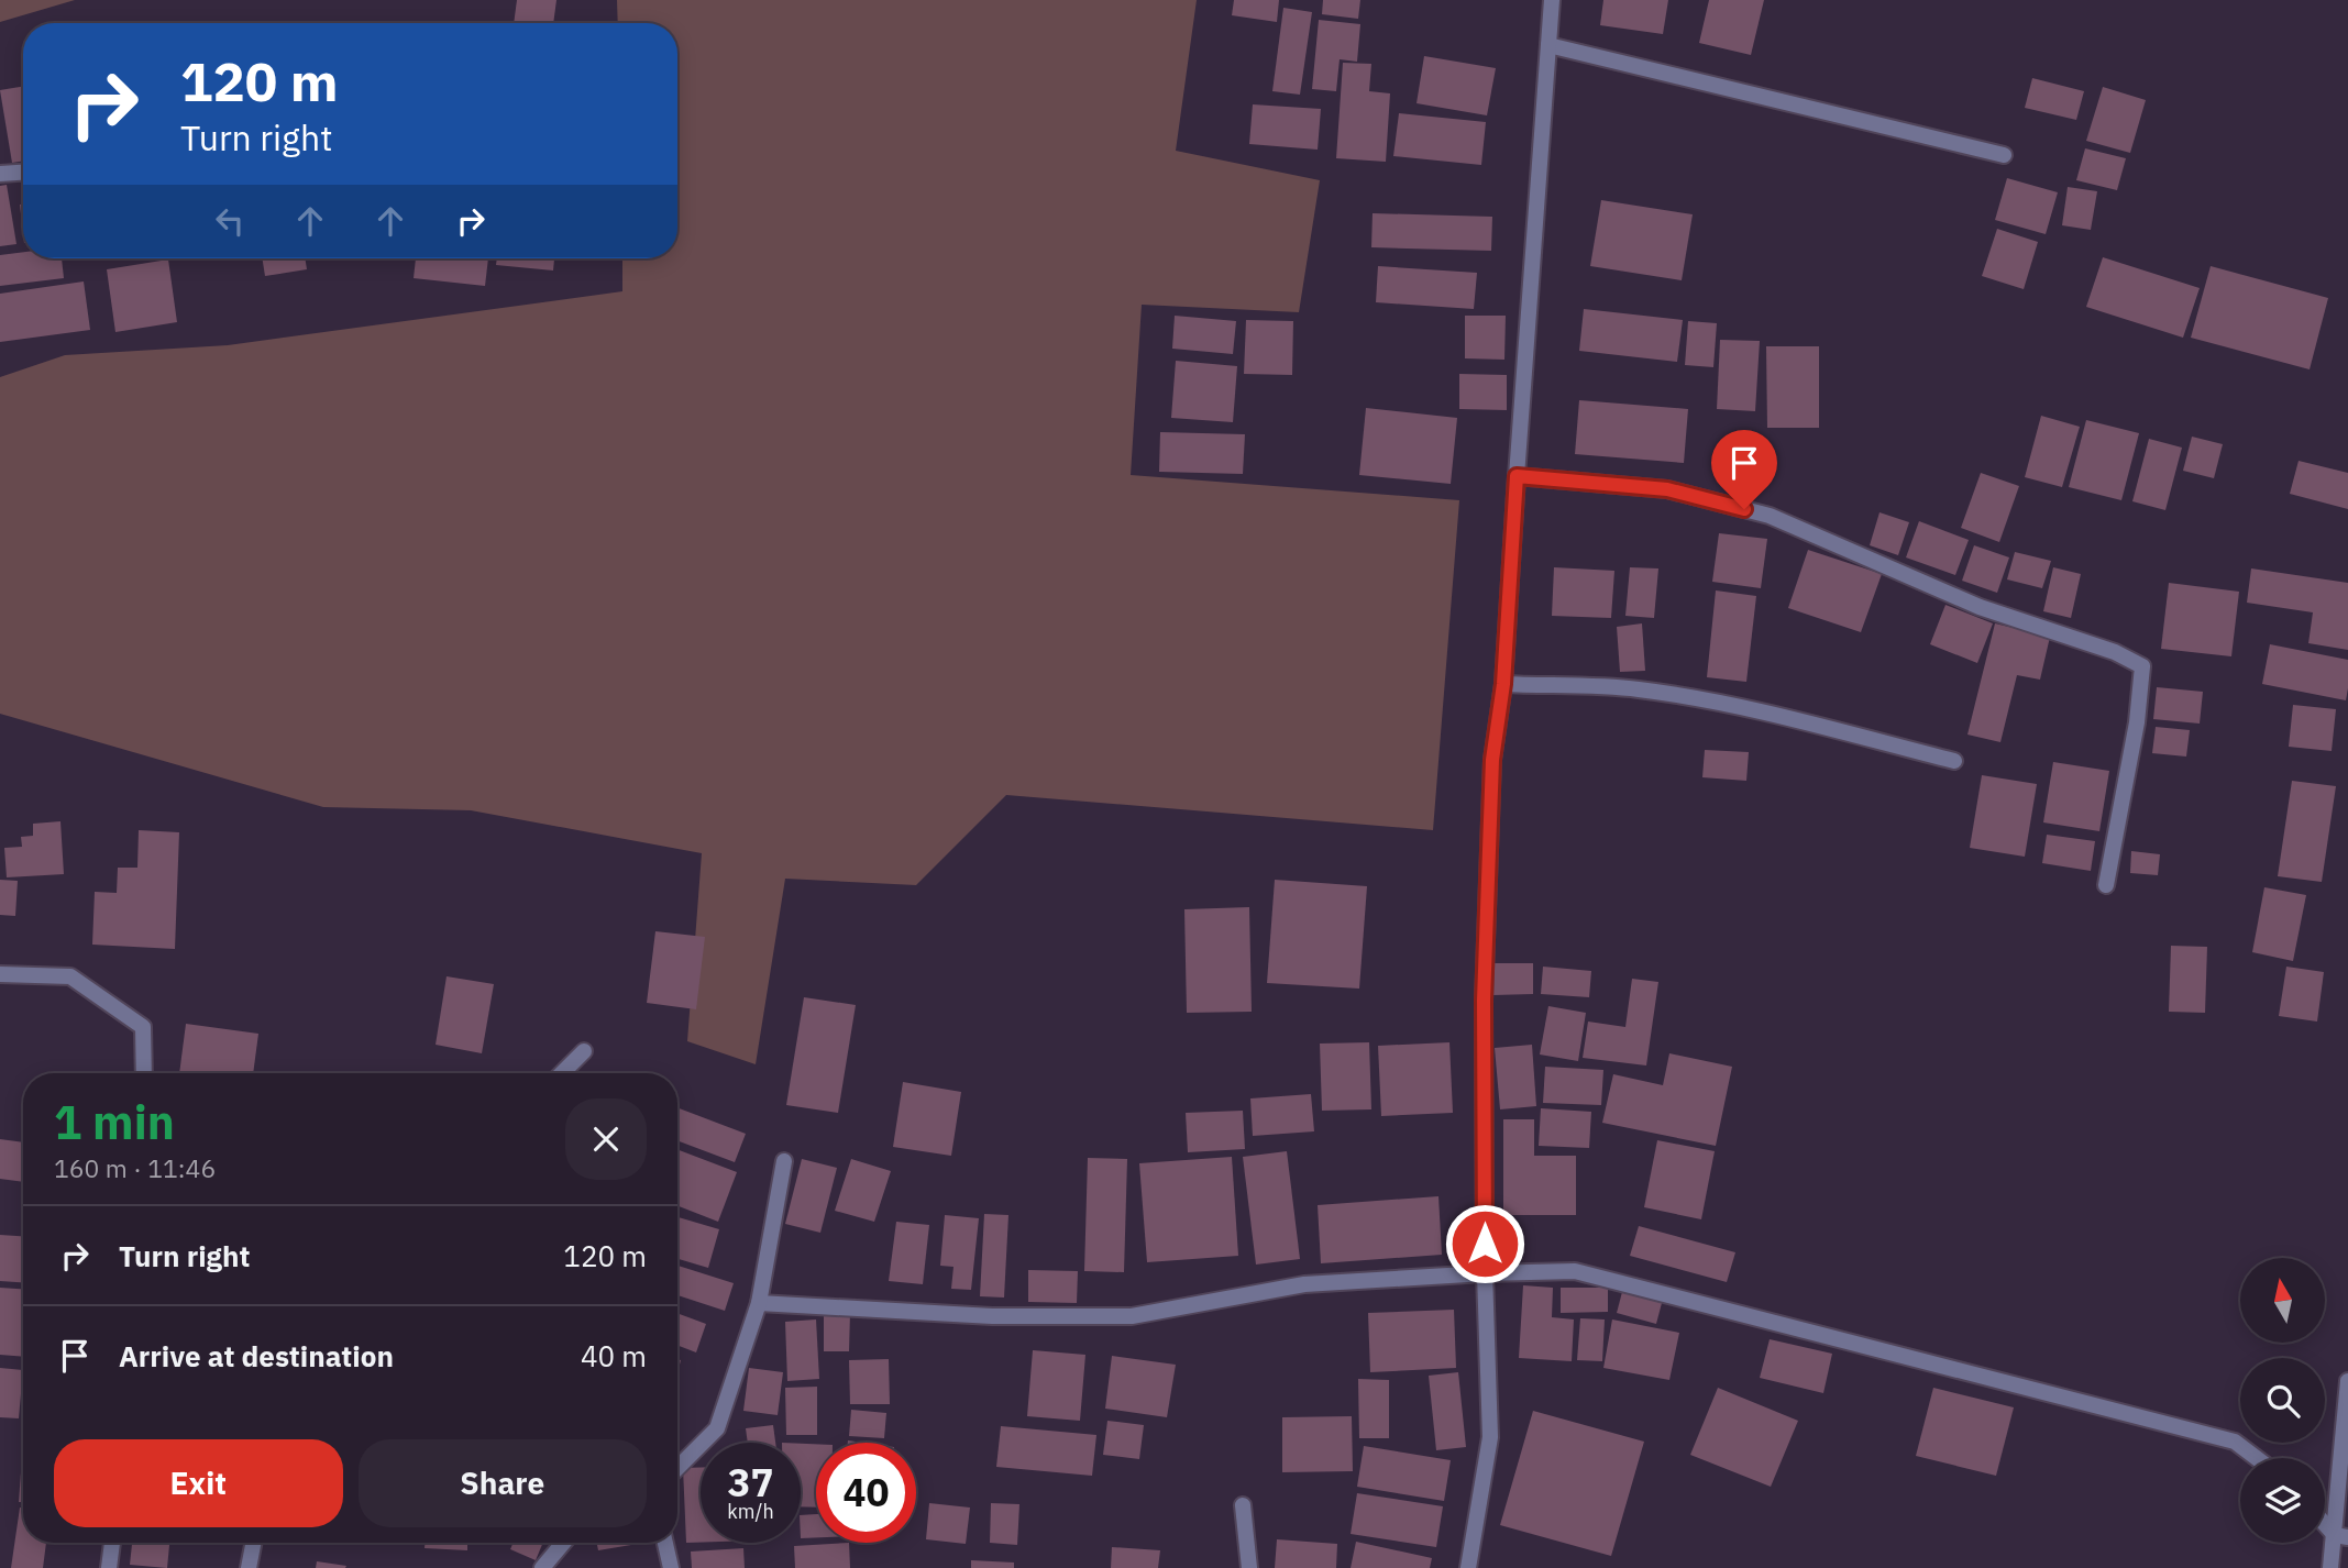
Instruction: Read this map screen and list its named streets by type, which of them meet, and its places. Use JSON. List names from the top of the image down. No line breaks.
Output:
{"north":"top","page":{"turn":["120 m","Turn right"],"heading":["1 min","160 m · 11:46"],"list":[{"name":"Turn right","value":"120 m"},{"name":"Arrive at destination","value":"40 m"}],"buttons":["Exit","Share"],"speed":"37 km/h","limit":"40"}}
